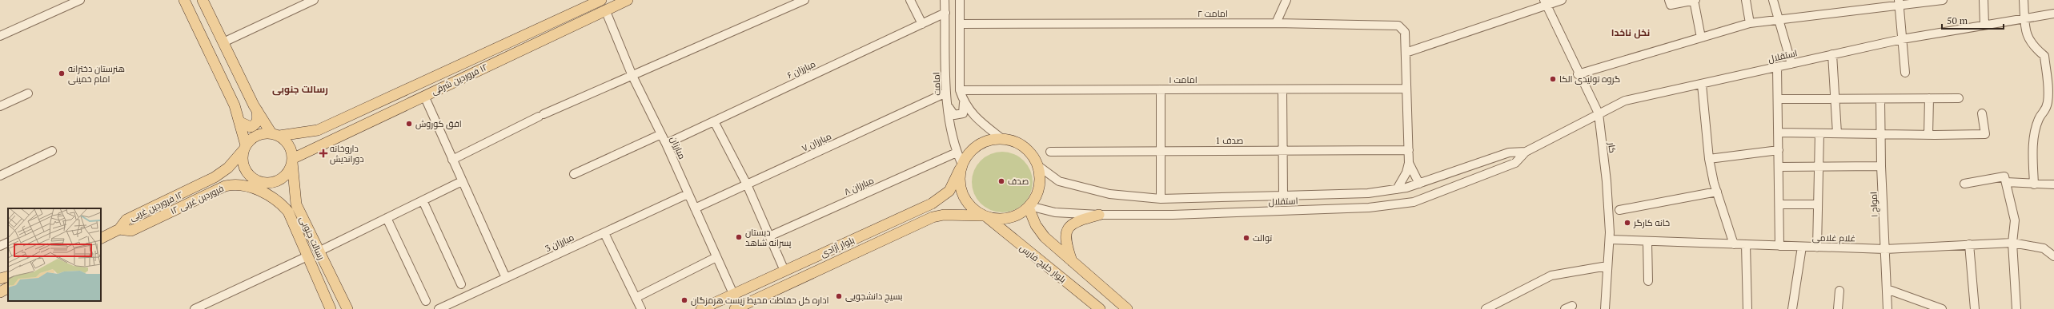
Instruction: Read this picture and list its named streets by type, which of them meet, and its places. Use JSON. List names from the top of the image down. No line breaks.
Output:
{"streets":{"main road":["١٢ فروردین شرقی","۱۲ فروردین غربی","١٢ فروردین غربى","رسالت جنوبی","بلوار آزادی","بلوار خلیج فارس"],"street":["امامت ۲","استقلال","مبارزان ۶","امامت ۱","امامت","صدف 1","مبارزان ۷","مبارزان","کار","مبارزان ۸","امواج ۱","غلام غلامی","مبارزان 3"]},"crossings":[["امامت ۲","امامت ۱"],["امامت ۲","صدف 1"],["استقلال","امامت"],["استقلال","کار"],["استقلال","بلوار آزادی"],["استقلال","بلوار خلیج فارس"],["مبارزان ۶","امامت"],["مبارزان ۶","مبارزان"],["١٢ فروردین شرقی","مبارزان"],["١٢ فروردین شرقی","۱۲ فروردین غربی"],["١٢ فروردین شرقی","رسالت جنوبی"],["امامت","مبارزان ۷"],["امامت","مبارزان ۸"],["امامت","بلوار آزادی"],["امامت","بلوار خلیج فارس"],["مبارزان ۷","مبارزان"],["مبارزان","مبارزان 3"],["مبارزان","بلوار آزادی"],["کار","غلام غلامی"],["۱۲ فروردین غربی","١٢ فروردین غربى"],["۱۲ فروردین غربی","رسالت جنوبی"],["امواج ۱","غلام غلامی"],["بلوار آزادی","بلوار خلیج فارس"]],"districts":["نخل ناخدا","رسالت جنوبی"],"places":{"other":["هنرستان دخترانه امام خمینی","گروه تولیدی الکا","افق کوروش","صدف","خانه کارگر","دبستان پسرانه شاهد","توالت","بسیج دانشجویی","اداره کل حفاظت محیط زیست هرمزگان"],"health":["داروخانه دوراندیش"]},"scale_bar":"50 m"}
